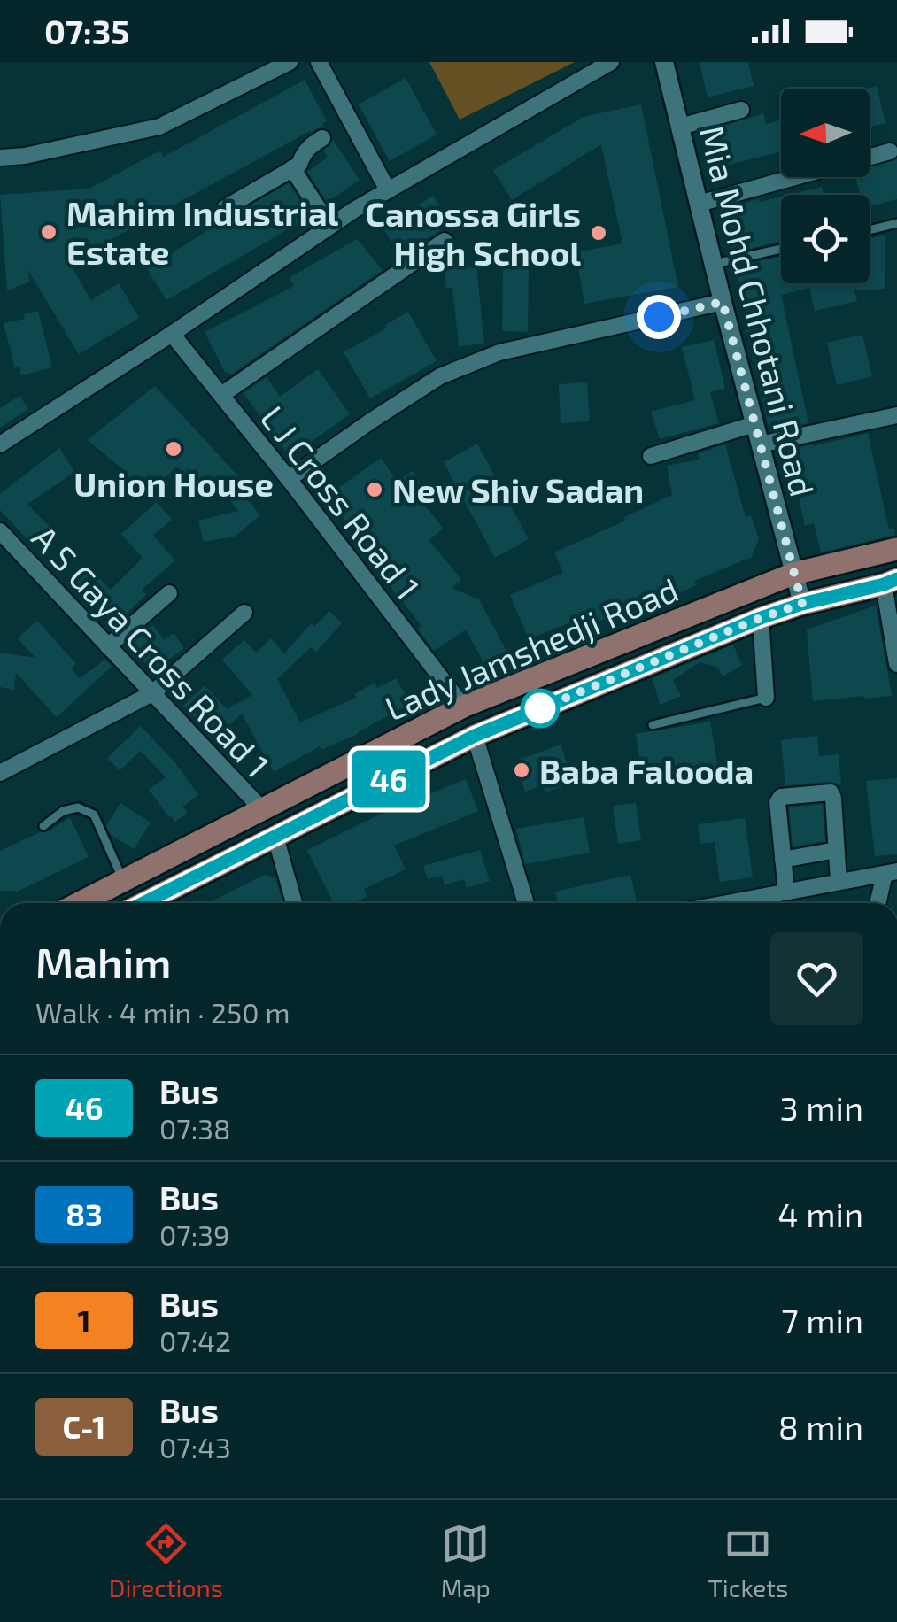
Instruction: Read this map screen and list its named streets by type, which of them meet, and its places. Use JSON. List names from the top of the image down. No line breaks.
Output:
{"streets":{"main road":["Lady Jamshedji Road"],"street":["Mia Mohd Chhotani Road","L J Cross Road 1","A S Gaya Cross Road 1"]},"crossings":[["Mia Mohd Chhotani Road","Lady Jamshedji Road"],["L J Cross Road 1","Lady Jamshedji Road"],["Lady Jamshedji Road","A S Gaya Cross Road 1"]],"places":["Mahim Industrial Estate","Canossa Girls High School","Union House","New Shiv Sadan","Baba Falooda"],"lines":["bus line 46"],"north":"left","page":{"status":"07:35","on_map":"46","heading":["Mahim","Walk · 4 min · 250 m"],"list":[{"mark":"46","name":"Bus","note":"07:38","value":"3 min"},{"mark":"83","name":"Bus","note":"07:39","value":"4 min"},{"mark":"1","name":"Bus","note":"07:42","value":"7 min"},{"mark":"C-1","name":"Bus","note":"07:43","value":"8 min"}],"tabs":["Directions","Map","Tickets"]}}
